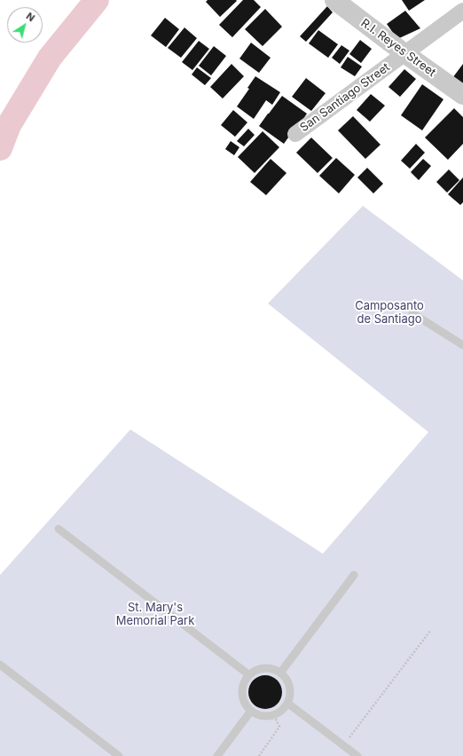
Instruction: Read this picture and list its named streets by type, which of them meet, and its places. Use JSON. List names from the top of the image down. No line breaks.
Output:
{"streets":{"street":["R.I. Reyes Street","San Santiago Street"]},"crossings":[["R.I. Reyes Street","San Santiago Street"]],"parks":["Camposanto de Santiago","St. Mary's Memorial Park"],"north":"top right"}
